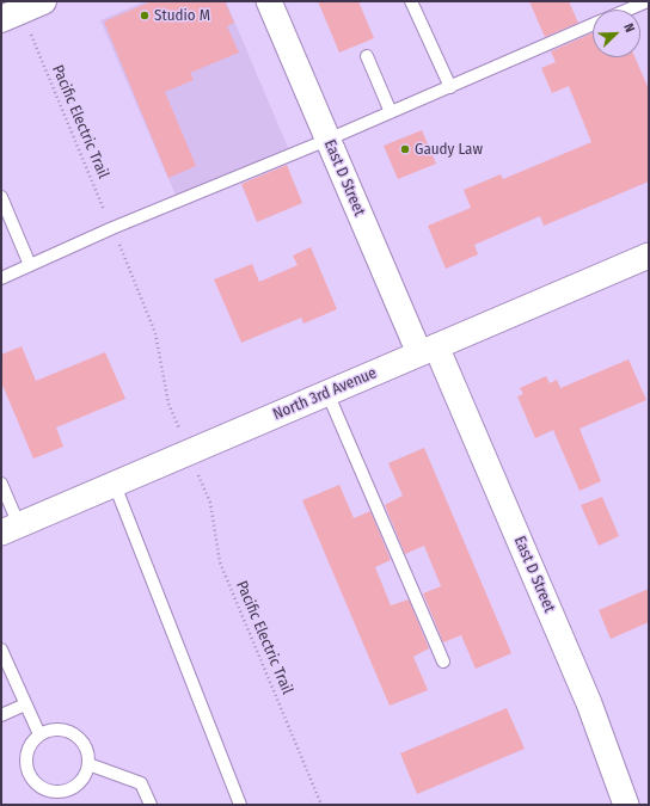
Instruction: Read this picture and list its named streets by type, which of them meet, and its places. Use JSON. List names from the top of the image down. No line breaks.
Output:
{"streets":{"street":["East D Street","North 3rd Avenue"],"path":["Pacific Electric Trail"]},"crossings":[["East D Street","North 3rd Avenue"]],"places":["Studio M","Gaudy Law"],"north":"top right"}
